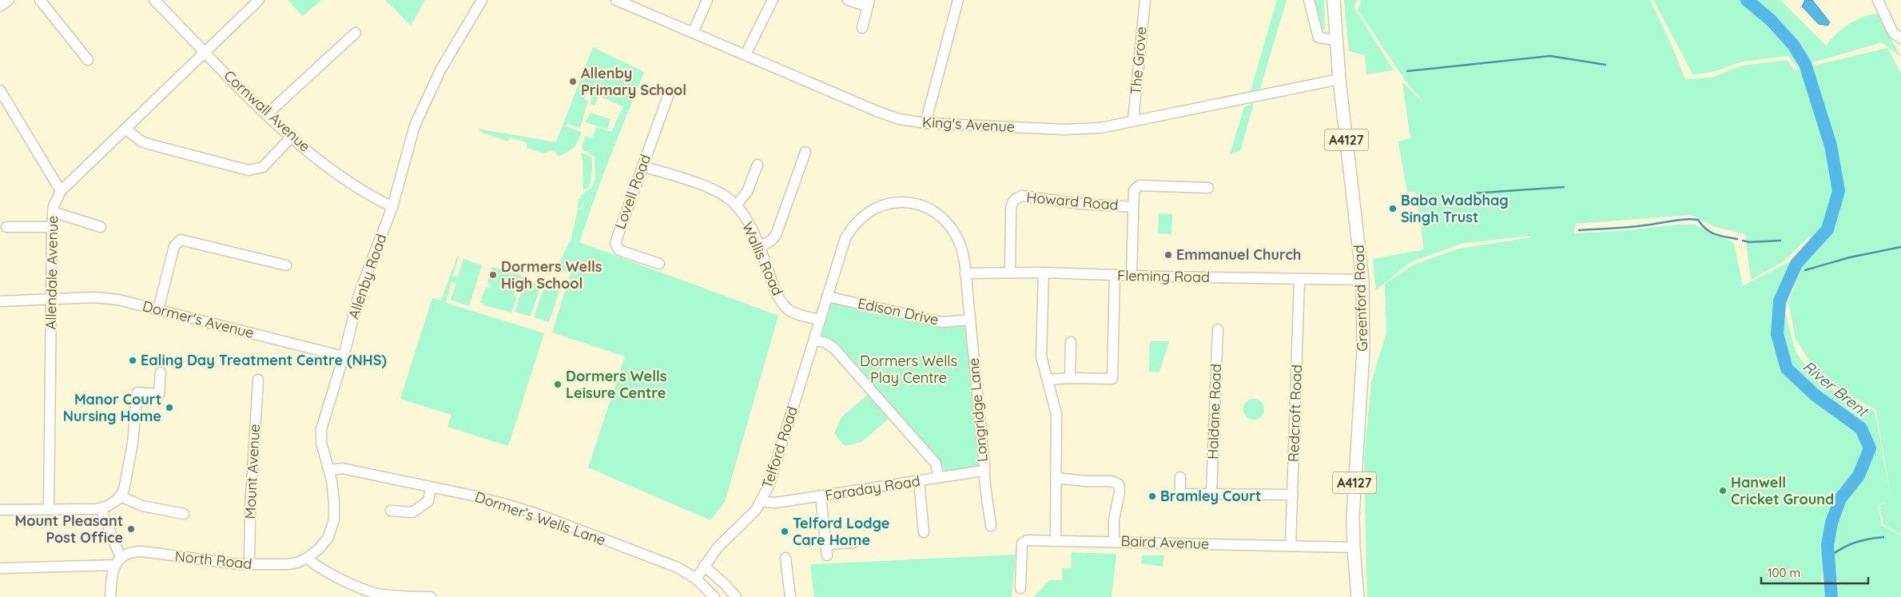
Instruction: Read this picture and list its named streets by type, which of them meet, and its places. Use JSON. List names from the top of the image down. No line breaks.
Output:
{"streets":{"main road":["A4127","Greenford Road"],"street":["The Grove","Cornwall Avenue","King's Avenue","Lovell Road","Howard Road","Wallis Road","Allendale Avenue","Allenby Road","Fleming Road","Edison Drive","Dormer's Avenue","Longridge Lane","Haldane Road","Redcroft Road","Telford Road","Mount Avenue","Faraday Road","Dormer’s Wells Lane","Baird Avenue","North Road"]},"crossings":[["The Grove","King's Avenue"],["Cornwall Avenue","Allendale Avenue"],["Cornwall Avenue","Allenby Road"],["King's Avenue","Greenford Road"],["Lovell Road","Wallis Road"],["Howard Road","Fleming Road"],["Wallis Road","Telford Road"],["Allendale Avenue","Dormer's Avenue"],["Allenby Road","Dormer's Avenue"],["Allenby Road","Dormer’s Wells Lane"],["Allenby Road","North Road"],["Fleming Road","Greenford Road"],["Fleming Road","Longridge Lane"],["Fleming Road","Redcroft Road"],["Fleming Road","Telford Road"],["Greenford Road","Baird Avenue"],["Edison Drive","Longridge Lane"],["Edison Drive","Telford Road"],["Longridge Lane","Telford Road"],["Longridge Lane","Faraday Road"],["Redcroft Road","Baird Avenue"],["Telford Road","Faraday Road"],["Telford Road","Dormer’s Wells Lane"],["Mount Avenue","North Road"]],"water":["River Brent"],"parks":["Dormers Wells Play Centre"],"places":["Allenby Primary School","Baba Wadbhag Singh Trust","Emmanuel Church","Dormers Wells High School","Ealing Day Treatment Centre (NHS)","Dormers Wells Leisure Centre","Manor Court Nursing Home","Hanwell Cricket Ground","Bramley Court","Mount Pleasant Post Office","Telford Lodge Care Home"],"scale_bar":"100 m"}
